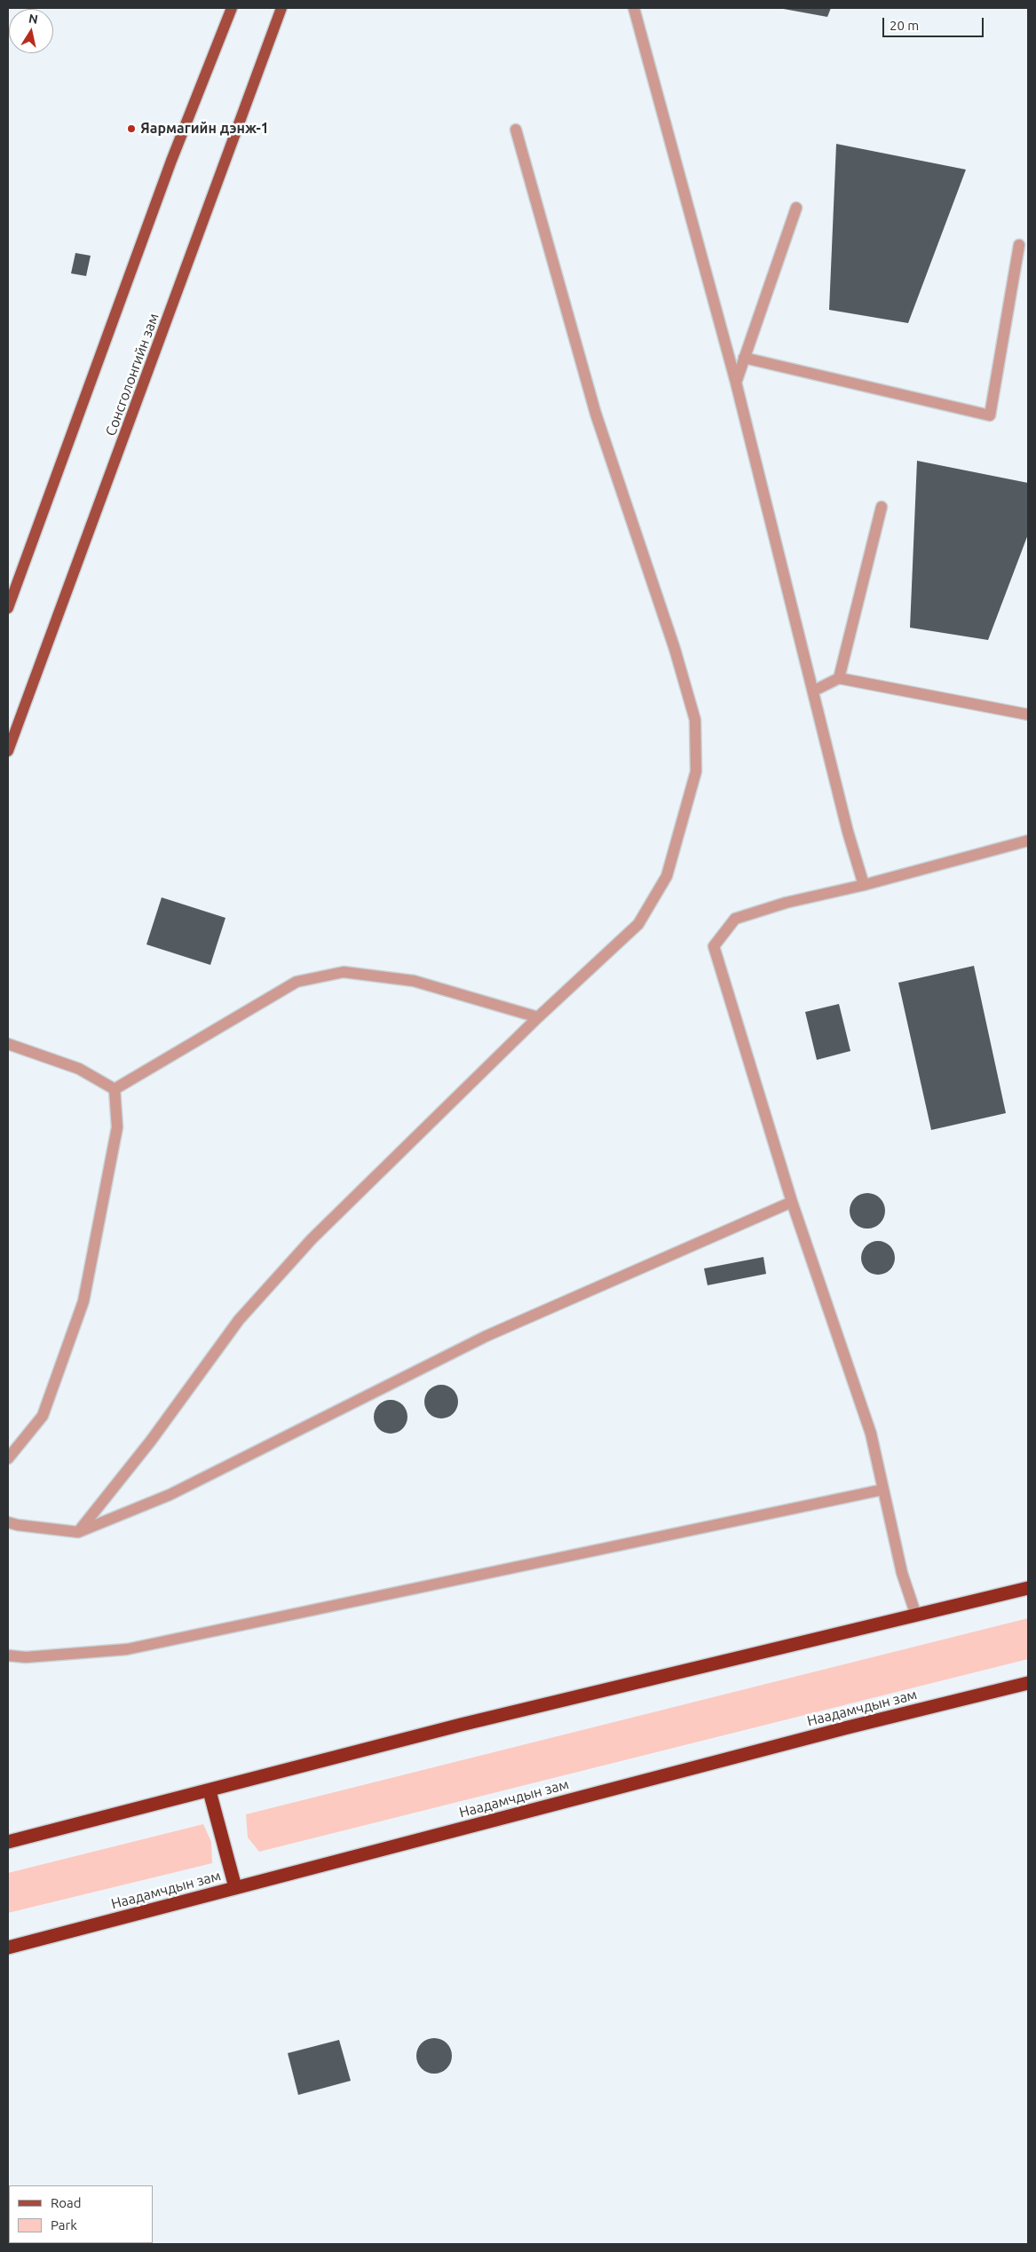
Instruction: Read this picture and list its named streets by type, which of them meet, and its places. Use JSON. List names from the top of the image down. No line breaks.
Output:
{"streets":{"highway":["Наадамчдын зам"],"main road":["Сонсголонгийн зам"]},"places":["Яармагийн дэнж-1"],"legend":["Road","Park"],"scale_bar":"20 m","north":"top"}
